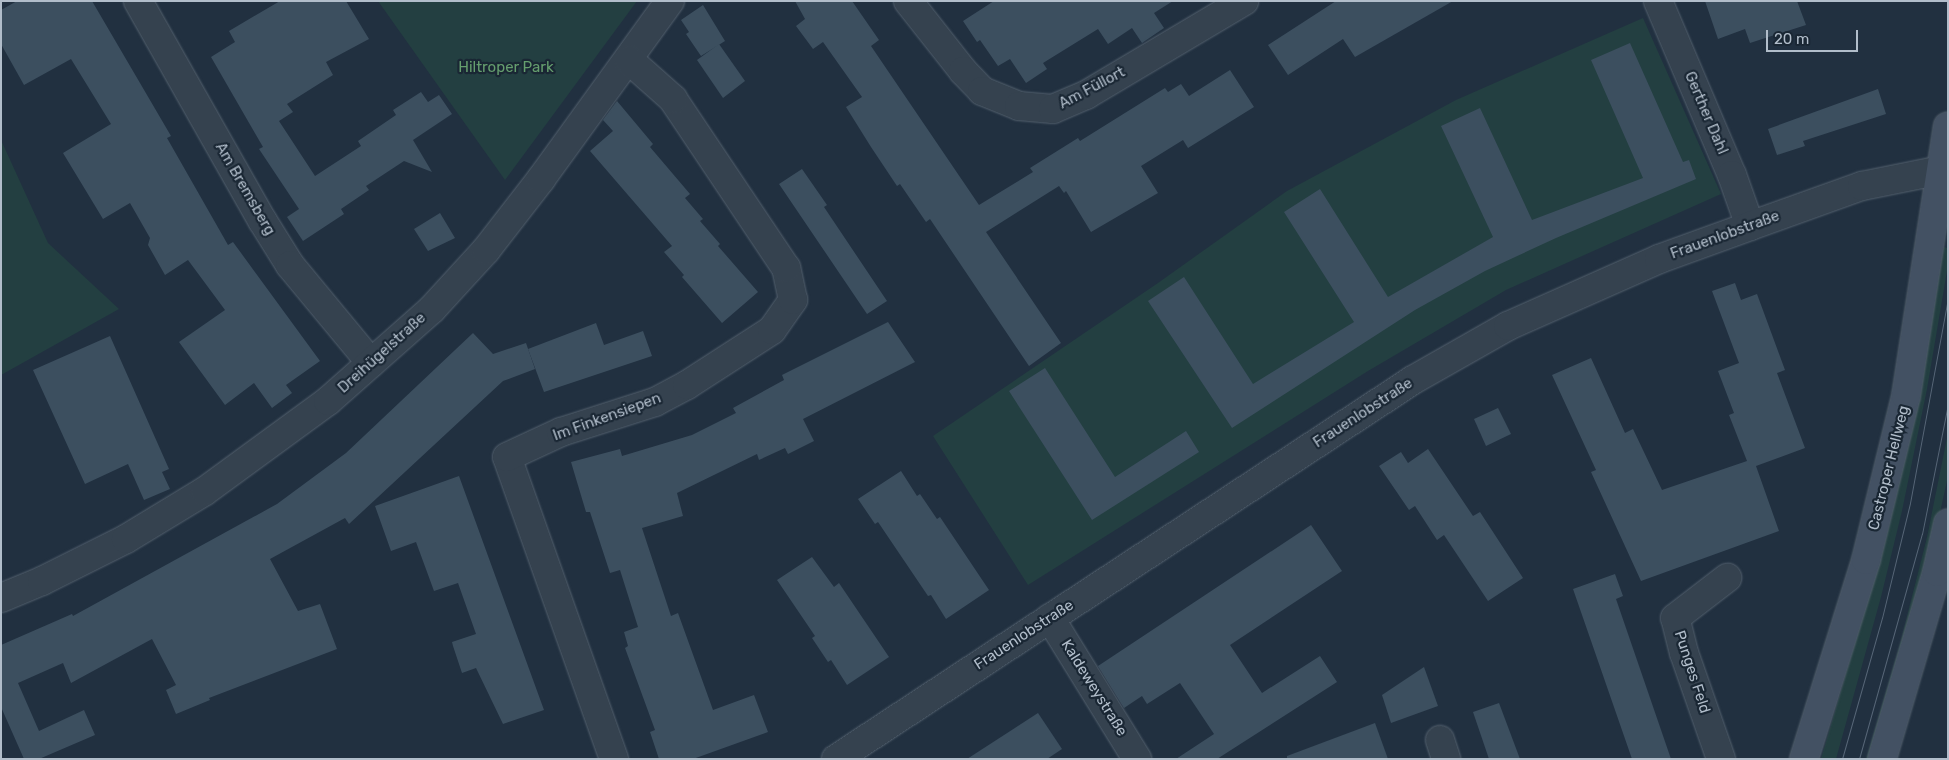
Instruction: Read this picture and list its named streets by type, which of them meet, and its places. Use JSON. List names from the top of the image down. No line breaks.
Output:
{"streets":{"main road":["Castroper Hellweg"],"street":["Am Füllort","Gerther Dahl","Am Bremsberg","Frauenlobstraße","Dreihügelstraße","Im Finkensiepen","Punges Feld","Kaldeweystraße"]},"crossings":[["Gerther Dahl","Frauenlobstraße"],["Am Bremsberg","Dreihügelstraße"],["Frauenlobstraße","Castroper Hellweg"],["Frauenlobstraße","Kaldeweystraße"],["Dreihügelstraße","Im Finkensiepen"]],"parks":["Hiltroper Park"],"scale_bar":"20 m"}
